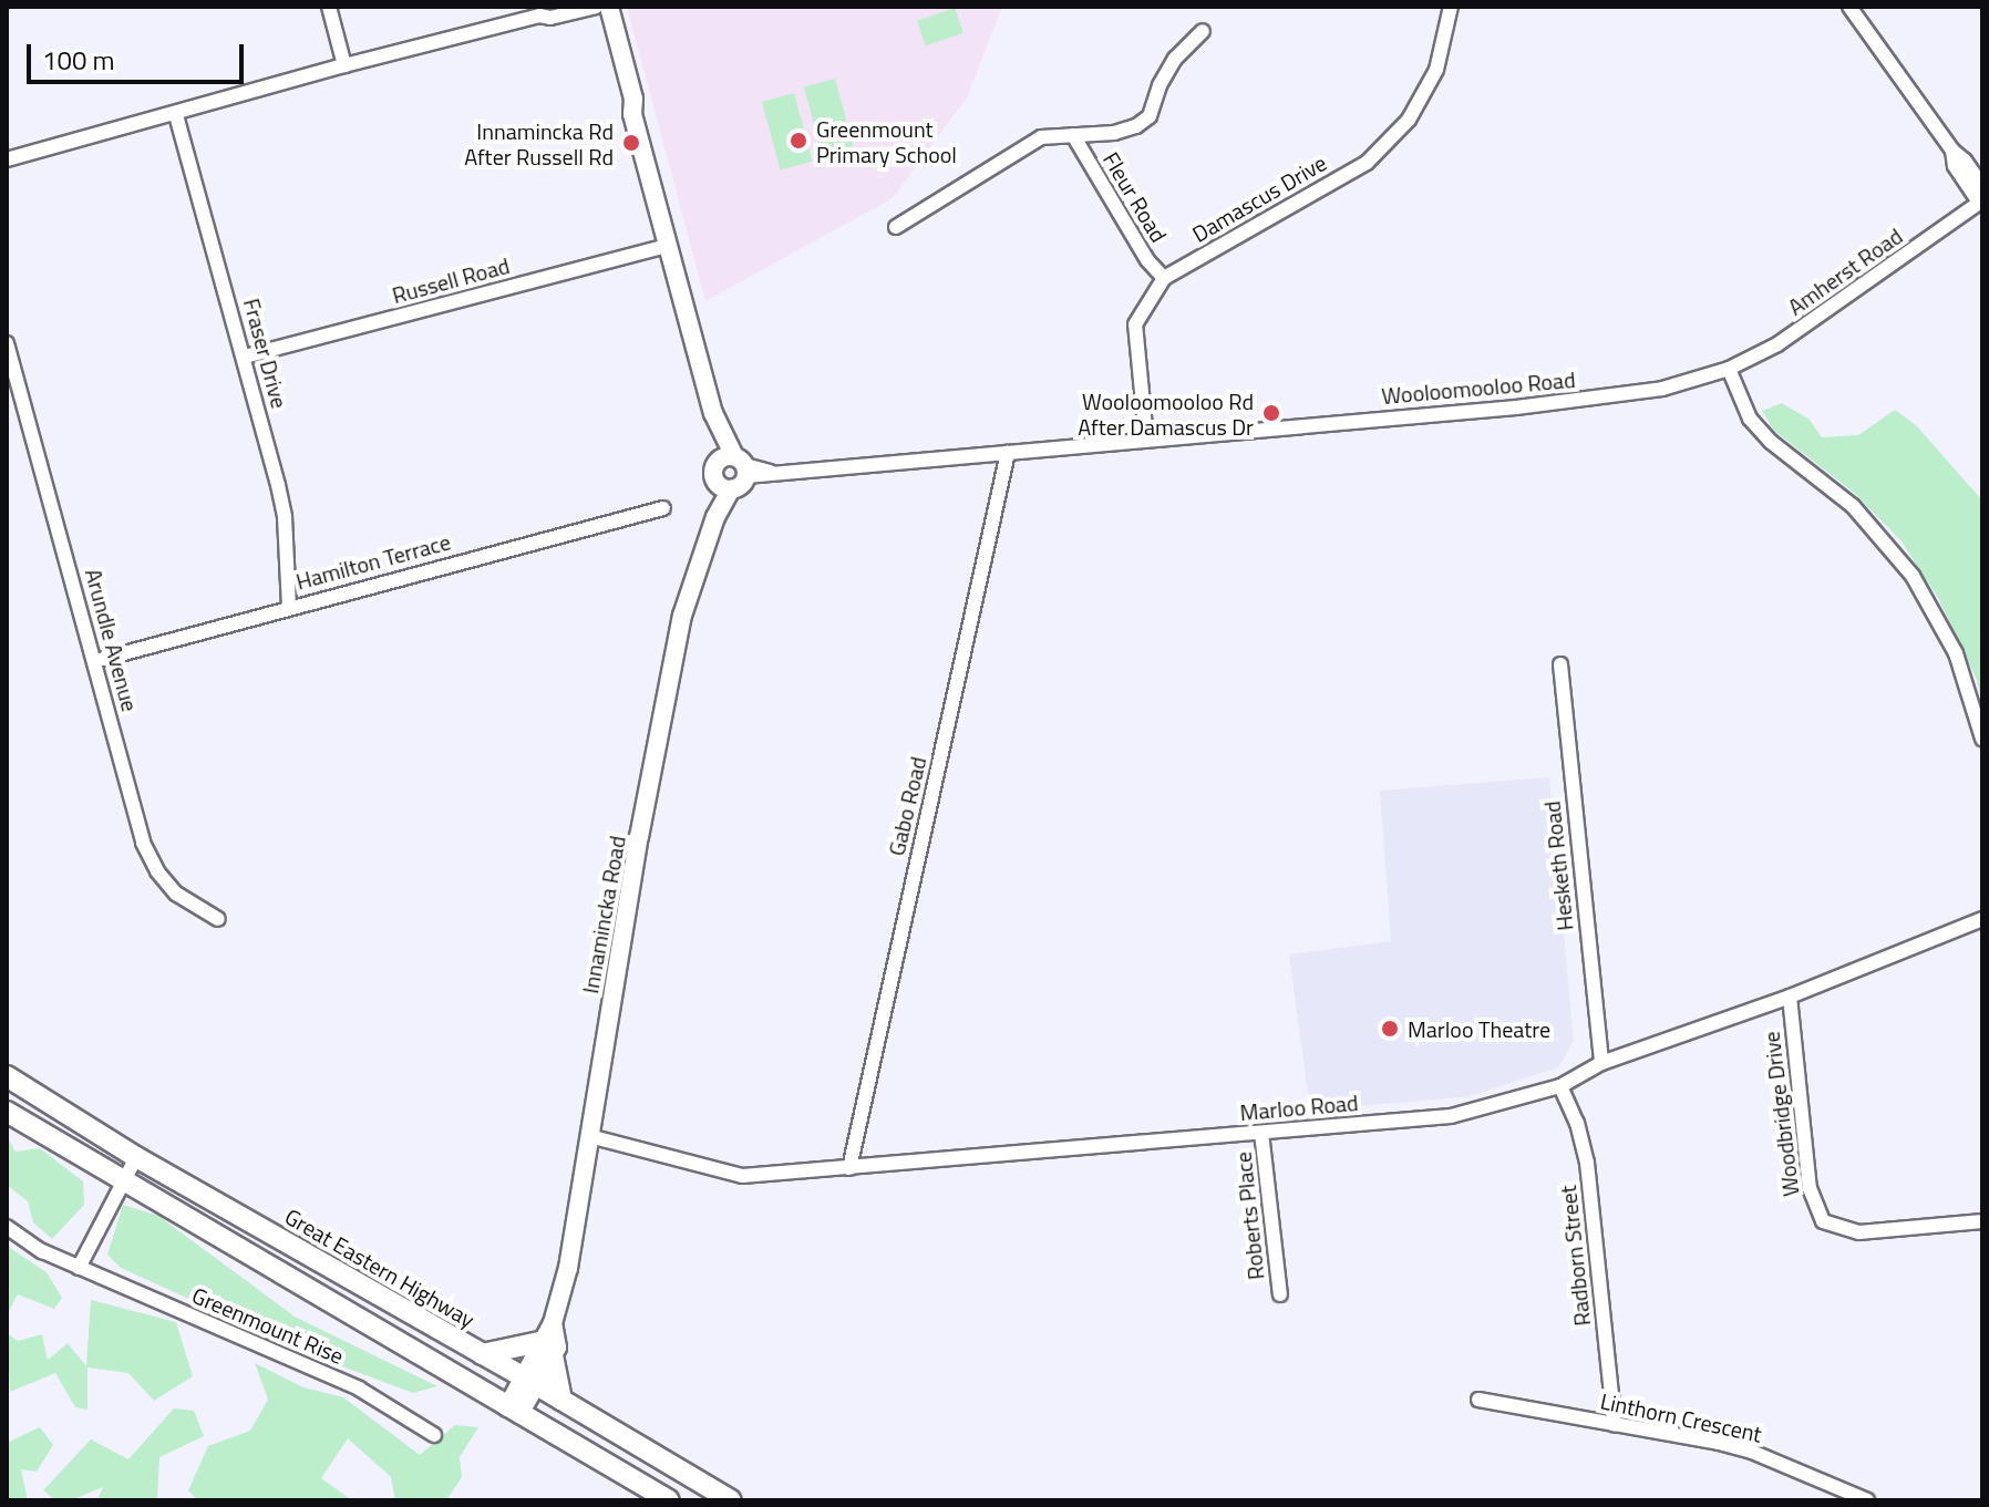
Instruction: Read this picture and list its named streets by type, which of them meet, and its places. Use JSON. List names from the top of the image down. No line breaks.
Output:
{"streets":{"highway":["Great Eastern Highway"],"main road":["Innamincka Road"],"street":["Fleur Road","Damascus Drive","Amherst Road","Russell Road","Fraser Drive","Wooloomooloo Road","Hamilton Terrace","Arundle Avenue","Gabo Road","Hesketh Road","Marloo Road","Woodbridge Drive","Roberts Place","Radborn Street","Greenmount Rise","Linthorn Crescent"]},"crossings":[["Fleur Road","Damascus Drive"],["Damascus Drive","Wooloomooloo Road"],["Amherst Road","Wooloomooloo Road"],["Russell Road","Fraser Drive"],["Fraser Drive","Hamilton Terrace"],["Wooloomooloo Road","Gabo Road"],["Wooloomooloo Road","Innamincka Road"],["Hamilton Terrace","Arundle Avenue"],["Gabo Road","Marloo Road"],["Hesketh Road","Marloo Road"],["Innamincka Road","Marloo Road"],["Marloo Road","Woodbridge Drive"],["Marloo Road","Roberts Place"],["Marloo Road","Radborn Street"],["Radborn Street","Linthorn Crescent"]],"places":["Greenmount Primary School","Innamincka Rd After Russell Rd","Wooloomooloo Rd After Damascus Dr","Marloo Theatre"],"scale_bar":"100 m"}
